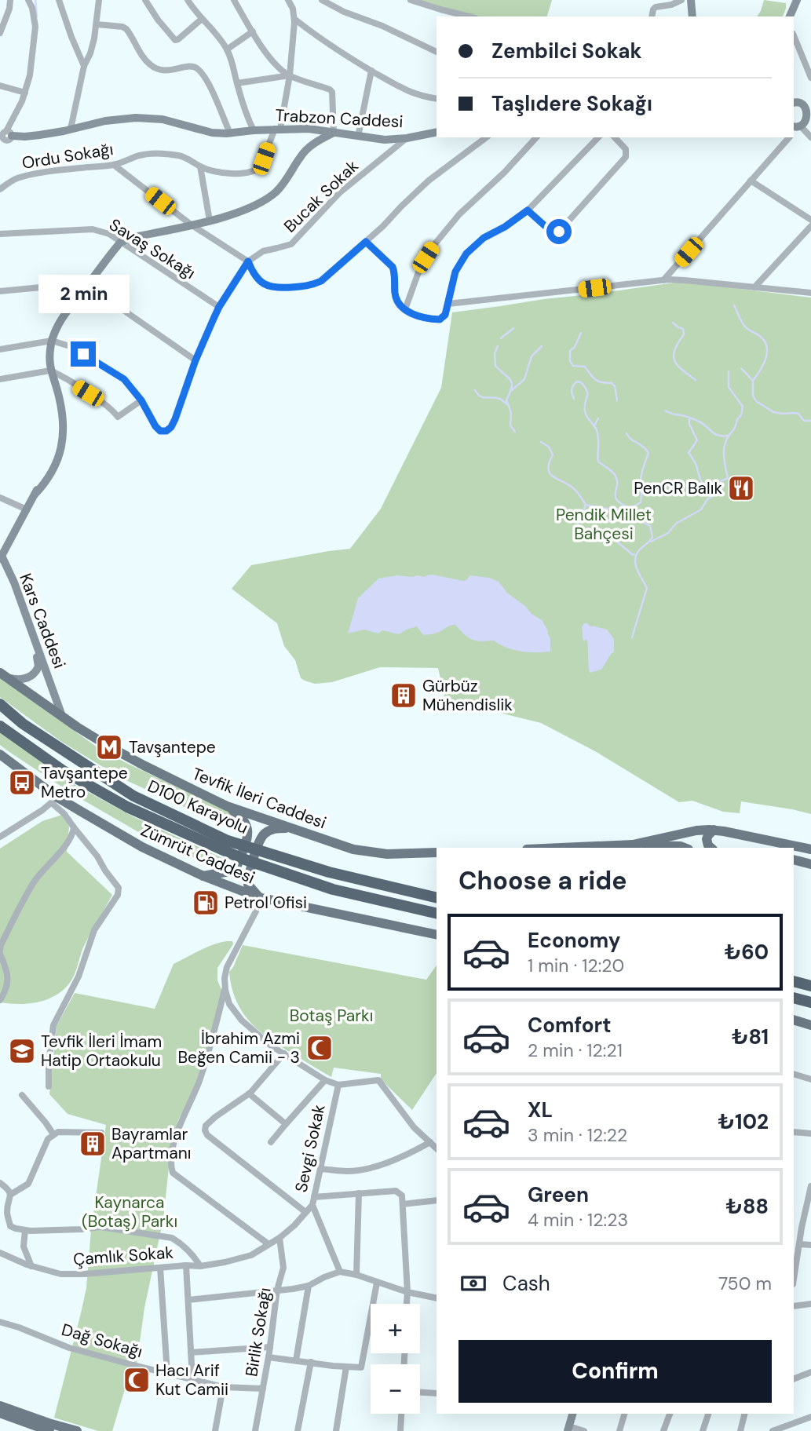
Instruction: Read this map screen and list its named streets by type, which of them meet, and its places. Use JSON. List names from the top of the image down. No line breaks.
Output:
{"streets":{"highway":["D100 Karayolu"],"main road":["Tevfik İleri Caddesi","Zümrüt Caddesi"],"street":["Trabzon Caddesi","Ordu Sokağı","Bucak Sokak","Savaş Sokağı","Kars Caddesi","Sevgi Sokak","Çamlık Sokak","Birlik Sokağı","Dağ Sokağı"]},"crossings":[["Trabzon Caddesi","Ordu Sokağı"],["Trabzon Caddesi","Bucak Sokak"],["Kars Caddesi","Tevfik İleri Caddesi"],["Sevgi Sokak","Çamlık Sokak"],["Sevgi Sokak","Birlik Sokağı"],["Birlik Sokağı","Dağ Sokağı"]],"parks":["Pendik Millet Bahçesi","Botaş Parkı","Kaynarca (Botaş) Parkı"],"places":{"restaurant":["PenCR Balık"],"building":["Gürbüz Mühendislik","Bayramlar Apartmanı"],"metro station":["Tavşantepe"],"bus stop":["Tavşantepe Metro"],"fuel station":["Petrol Ofisi"],"mosque":["İbrahim Azmi Beğen Camii - 3","Hacı Arif Kut Camii"],"school or university":["Tevfik İleri İmam Hatip Ortaokulu"]},"page":{"banner":["Zembilci Sokak","Taşlıdere Sokağı"],"bubble":"2 min","heading":"Choose a ride","list":[{"name":"Economy","note":"1 min · 12:20","value":"₺60"},{"name":"Comfort","note":"2 min · 12:21","value":"₺81"},{"name":"XL","note":"3 min · 12:22","value":"₺102"},{"name":"Green","note":"4 min · 12:23","value":"₺88"}],"pay":["Cash","750 m"],"map_buttons":["+","−"],"buttons":"Confirm"}}
